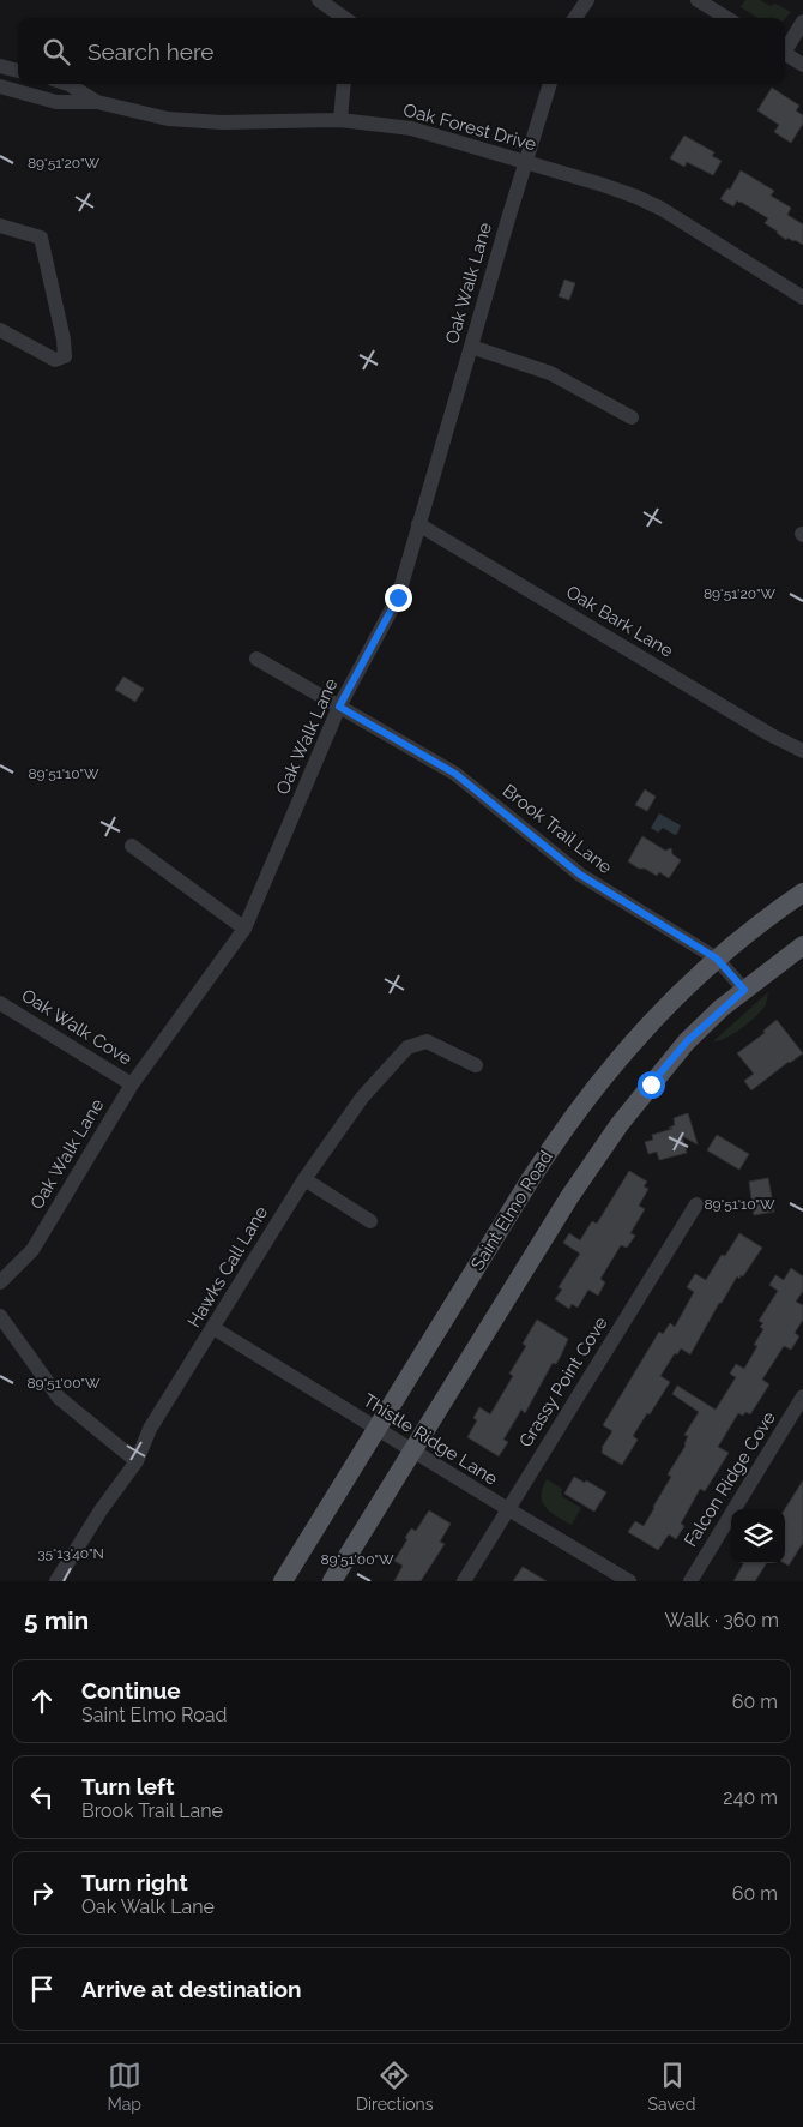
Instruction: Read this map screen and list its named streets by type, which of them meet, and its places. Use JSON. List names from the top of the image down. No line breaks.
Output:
{"streets":{"main road":["Saint Elmo Road"],"street":["Oak Forest Drive","Oak Walk Lane","Oak Bark Lane","Brook Trail Lane","Oak Walk Cove","Hawks Call Lane","Grassy Point Cove","Thistle Ridge Lane","Falcon Ridge Cove"]},"crossings":[["Oak Forest Drive","Oak Walk Lane"],["Oak Walk Lane","Oak Bark Lane"],["Oak Walk Lane","Brook Trail Lane"],["Oak Walk Lane","Oak Walk Cove"],["Brook Trail Lane","Saint Elmo Road"],["Saint Elmo Road","Thistle Ridge Lane"],["Hawks Call Lane","Thistle Ridge Lane"],["Grassy Point Cove","Thistle Ridge Lane"]],"page":{"search":"Search here","heading":["5 min","Walk · 360 m"],"list":[["Continue","Saint Elmo Road","60 m"],["Turn left","Brook Trail Lane","240 m"],["Turn right","Oak Walk Lane","60 m"],"Arrive at destination"],"nav":["Map","Directions","Saved"]},"coordinates":["89°51'20\"W","89°51'10\"W","89°51'00\"W","35°13'40\"N"]}
